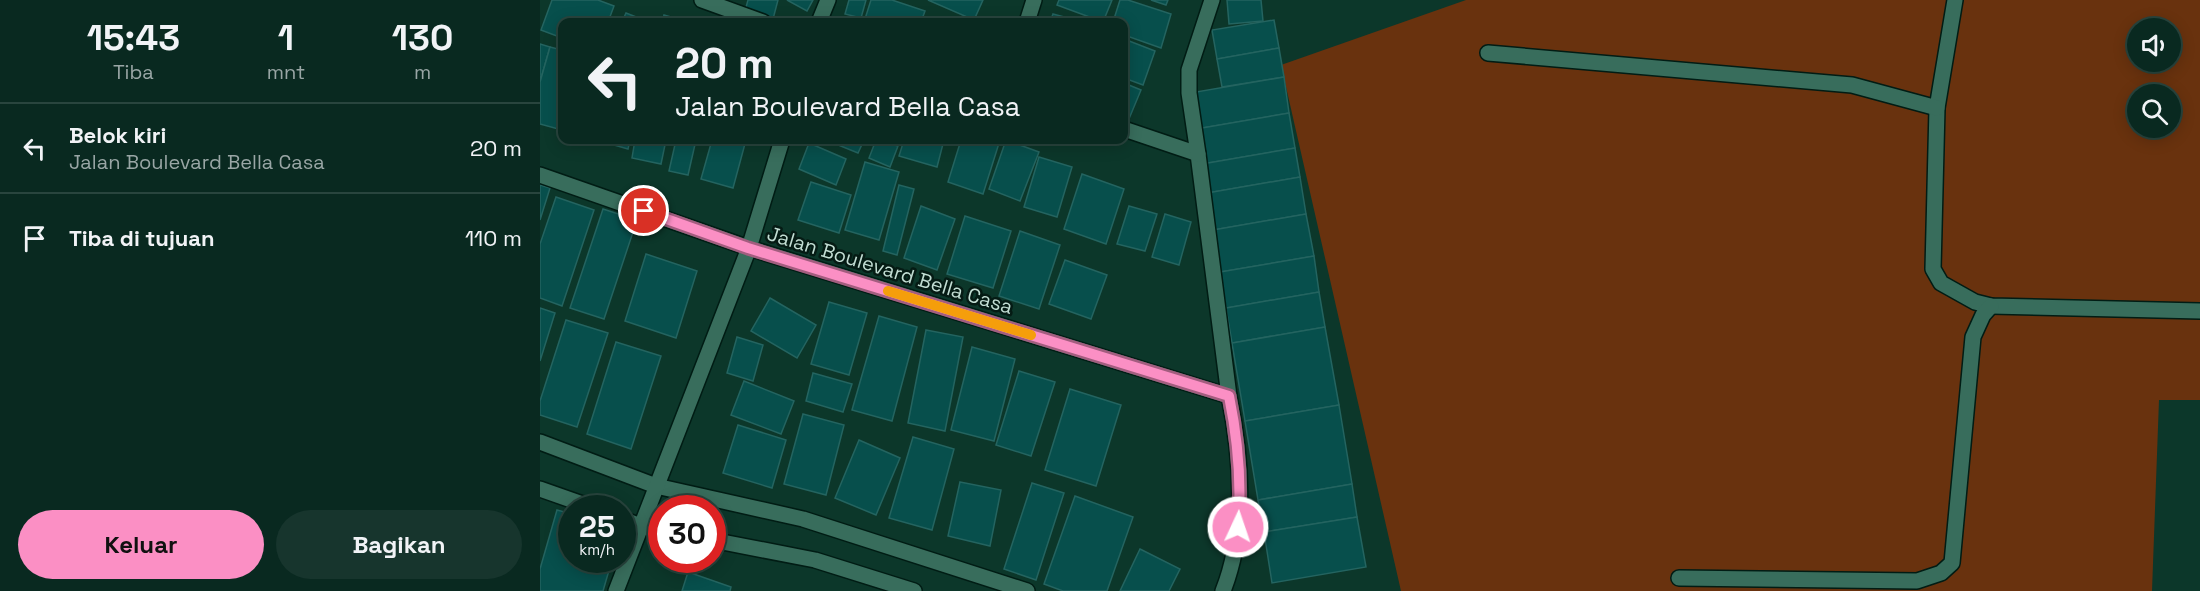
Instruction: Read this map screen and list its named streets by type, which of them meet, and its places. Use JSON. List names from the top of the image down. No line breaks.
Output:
{"streets":{"street":["Jalan Boulevard Bella Casa"]},"page":{"eta":["15:43","Tiba","1","mnt","130","m"],"turn":["20 m","Jalan Boulevard Bella Casa"],"list":[{"name":"Belok kiri","note":"Jalan Boulevard Bella Casa","value":"20 m"},{"name":"Tiba di tujuan","value":"110 m"}],"speed":"25 km/h","limit":"30","buttons":["Keluar","Bagikan"]}}
